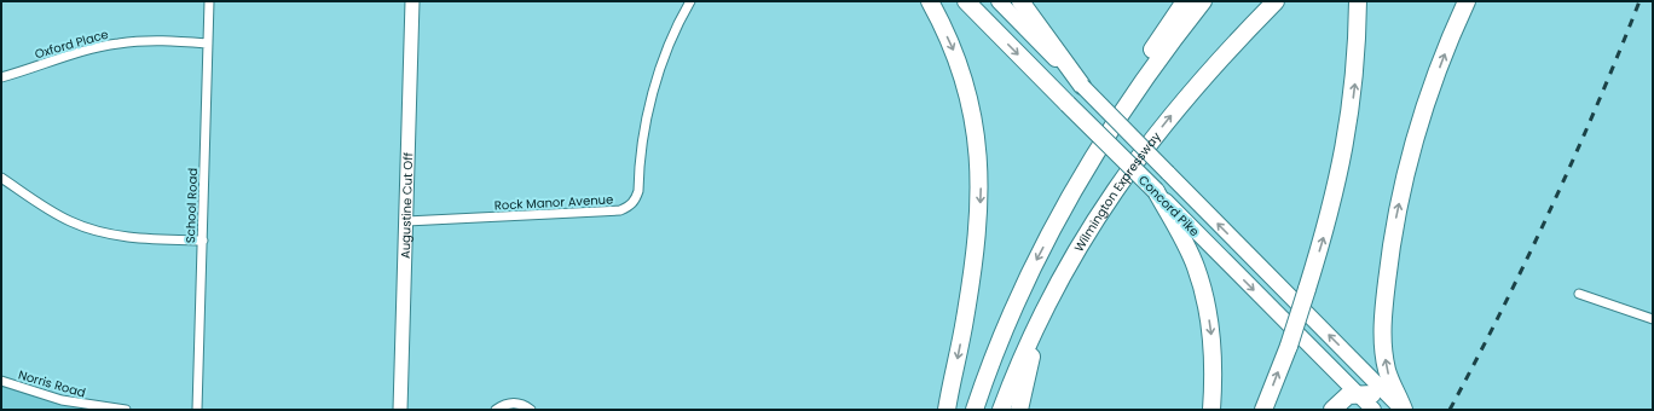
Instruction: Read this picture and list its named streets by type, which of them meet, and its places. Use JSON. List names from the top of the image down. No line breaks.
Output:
{"streets":{"highway":["Wilmington Expressway","Concord Pike"],"street":["Oxford Place","Rock Manor Avenue","School Road","Augustine Cut Off","Norris Road"]},"crossings":[["Oxford Place","School Road"],["Rock Manor Avenue","Augustine Cut Off"]]}
